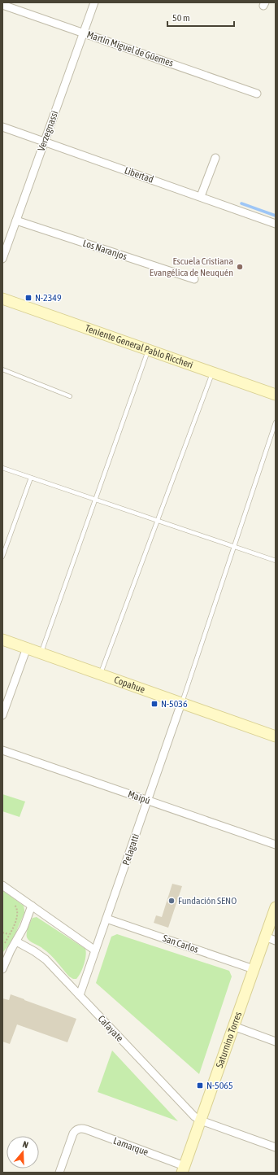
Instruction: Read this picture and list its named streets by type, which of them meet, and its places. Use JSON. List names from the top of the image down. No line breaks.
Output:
{"streets":{"street":["Martín Miguel de Güemes","Verzegnassi","Libertad","Los Naranjos","Teniente General Pablo Riccheri","Copahue","Maipú","Pelagatti","San Carlos","Cafayate","Saturnino Torres","Lamarque"]},"crossings":[["Martín Miguel de Güemes","Verzegnassi"],["Verzegnassi","Libertad"],["Verzegnassi","Los Naranjos"],["Copahue","Pelagatti"],["Maipú","Pelagatti"],["Pelagatti","San Carlos"],["Pelagatti","Cafayate"],["San Carlos","Saturnino Torres"],["Cafayate","Saturnino Torres"],["Saturnino Torres","Lamarque"]],"places":{"other":["Escuela Cristiana Evangélica de Neuquén","Fundación SENO"],"transit":["N-2349","N-5036","N-5065"]},"scale_bar":"50 m","north":"top"}
